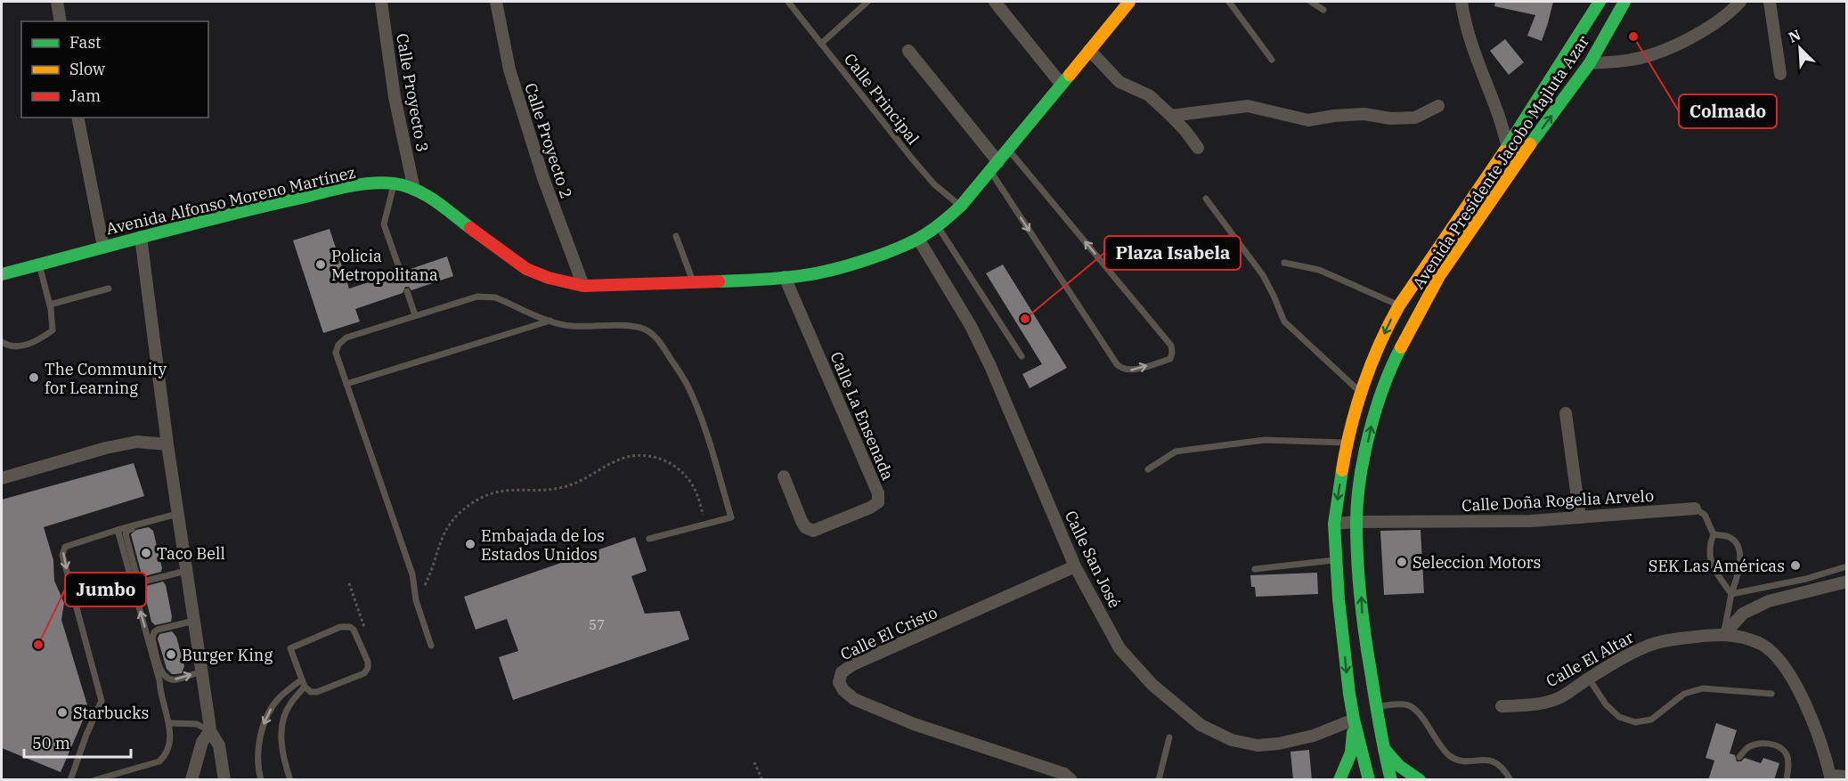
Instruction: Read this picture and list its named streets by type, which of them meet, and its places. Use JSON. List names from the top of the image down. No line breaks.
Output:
{"streets":{"main road":["Avenida Presidente Jacobo Majluta Azar","Avenida Alfonso Moreno Martínez"],"street":["Calle Proyecto 3","Calle Proyecto 2","Calle La Ensenada","Calle Doña Rogelia Arvelo","Calle San José","Calle El Cristo","Calle El Altar"],"lane":["Calle Principal"]},"crossings":[["Calle Proyecto 3","Avenida Alfonso Moreno Martínez"],["Calle Principal","Avenida Alfonso Moreno Martínez"],["Calle Proyecto 2","Avenida Alfonso Moreno Martínez"],["Avenida Presidente Jacobo Majluta Azar","Calle Doña Rogelia Arvelo"],["Avenida Presidente Jacobo Majluta Azar","Calle San José"],["Avenida Alfonso Moreno Martínez","Calle La Ensenada"],["Avenida Alfonso Moreno Martínez","Calle San José"],["Calle San José","Calle El Cristo"]],"places":["Colmado","Policia Metropolitana","Plaza Isabela","The Community for Learning","Embajada de los Estados Unidos","Taco Bell","Seleccion Motors","SEK Las Américas","Jumbo","Burger King","Starbucks"],"house_numbers":["57"],"legend":["Fast","Slow","Jam"],"scale_bar":"50 m","north":"top left"}
